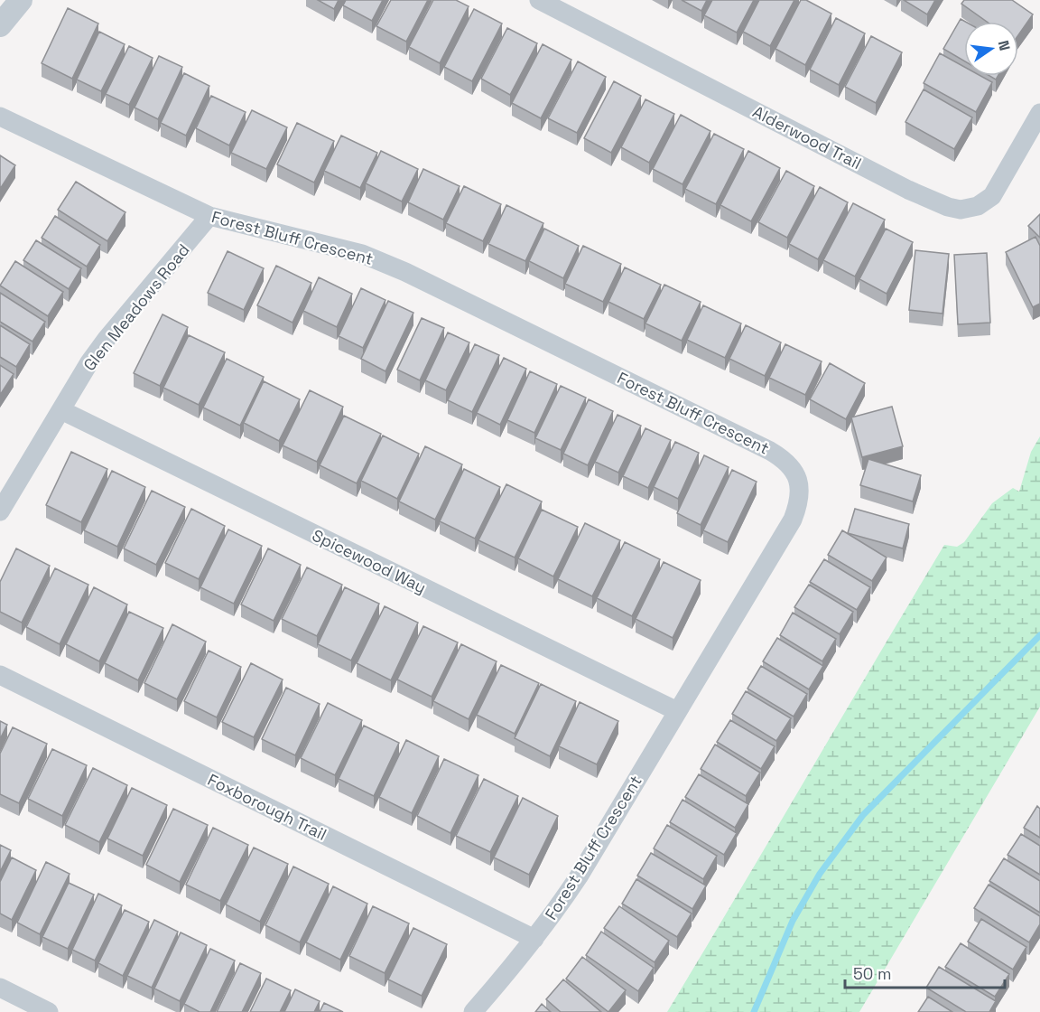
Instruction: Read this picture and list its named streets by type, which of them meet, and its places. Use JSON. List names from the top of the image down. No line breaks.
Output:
{"streets":{"street":["Alderwood Trail","Forest Bluff Crescent","Glen Meadows Road","Spicewood Way","Foxborough Trail"]},"crossings":[["Forest Bluff Crescent","Glen Meadows Road"],["Forest Bluff Crescent","Spicewood Way"],["Forest Bluff Crescent","Foxborough Trail"],["Glen Meadows Road","Spicewood Way"]],"scale_bar":"50 m","north":"right"}
